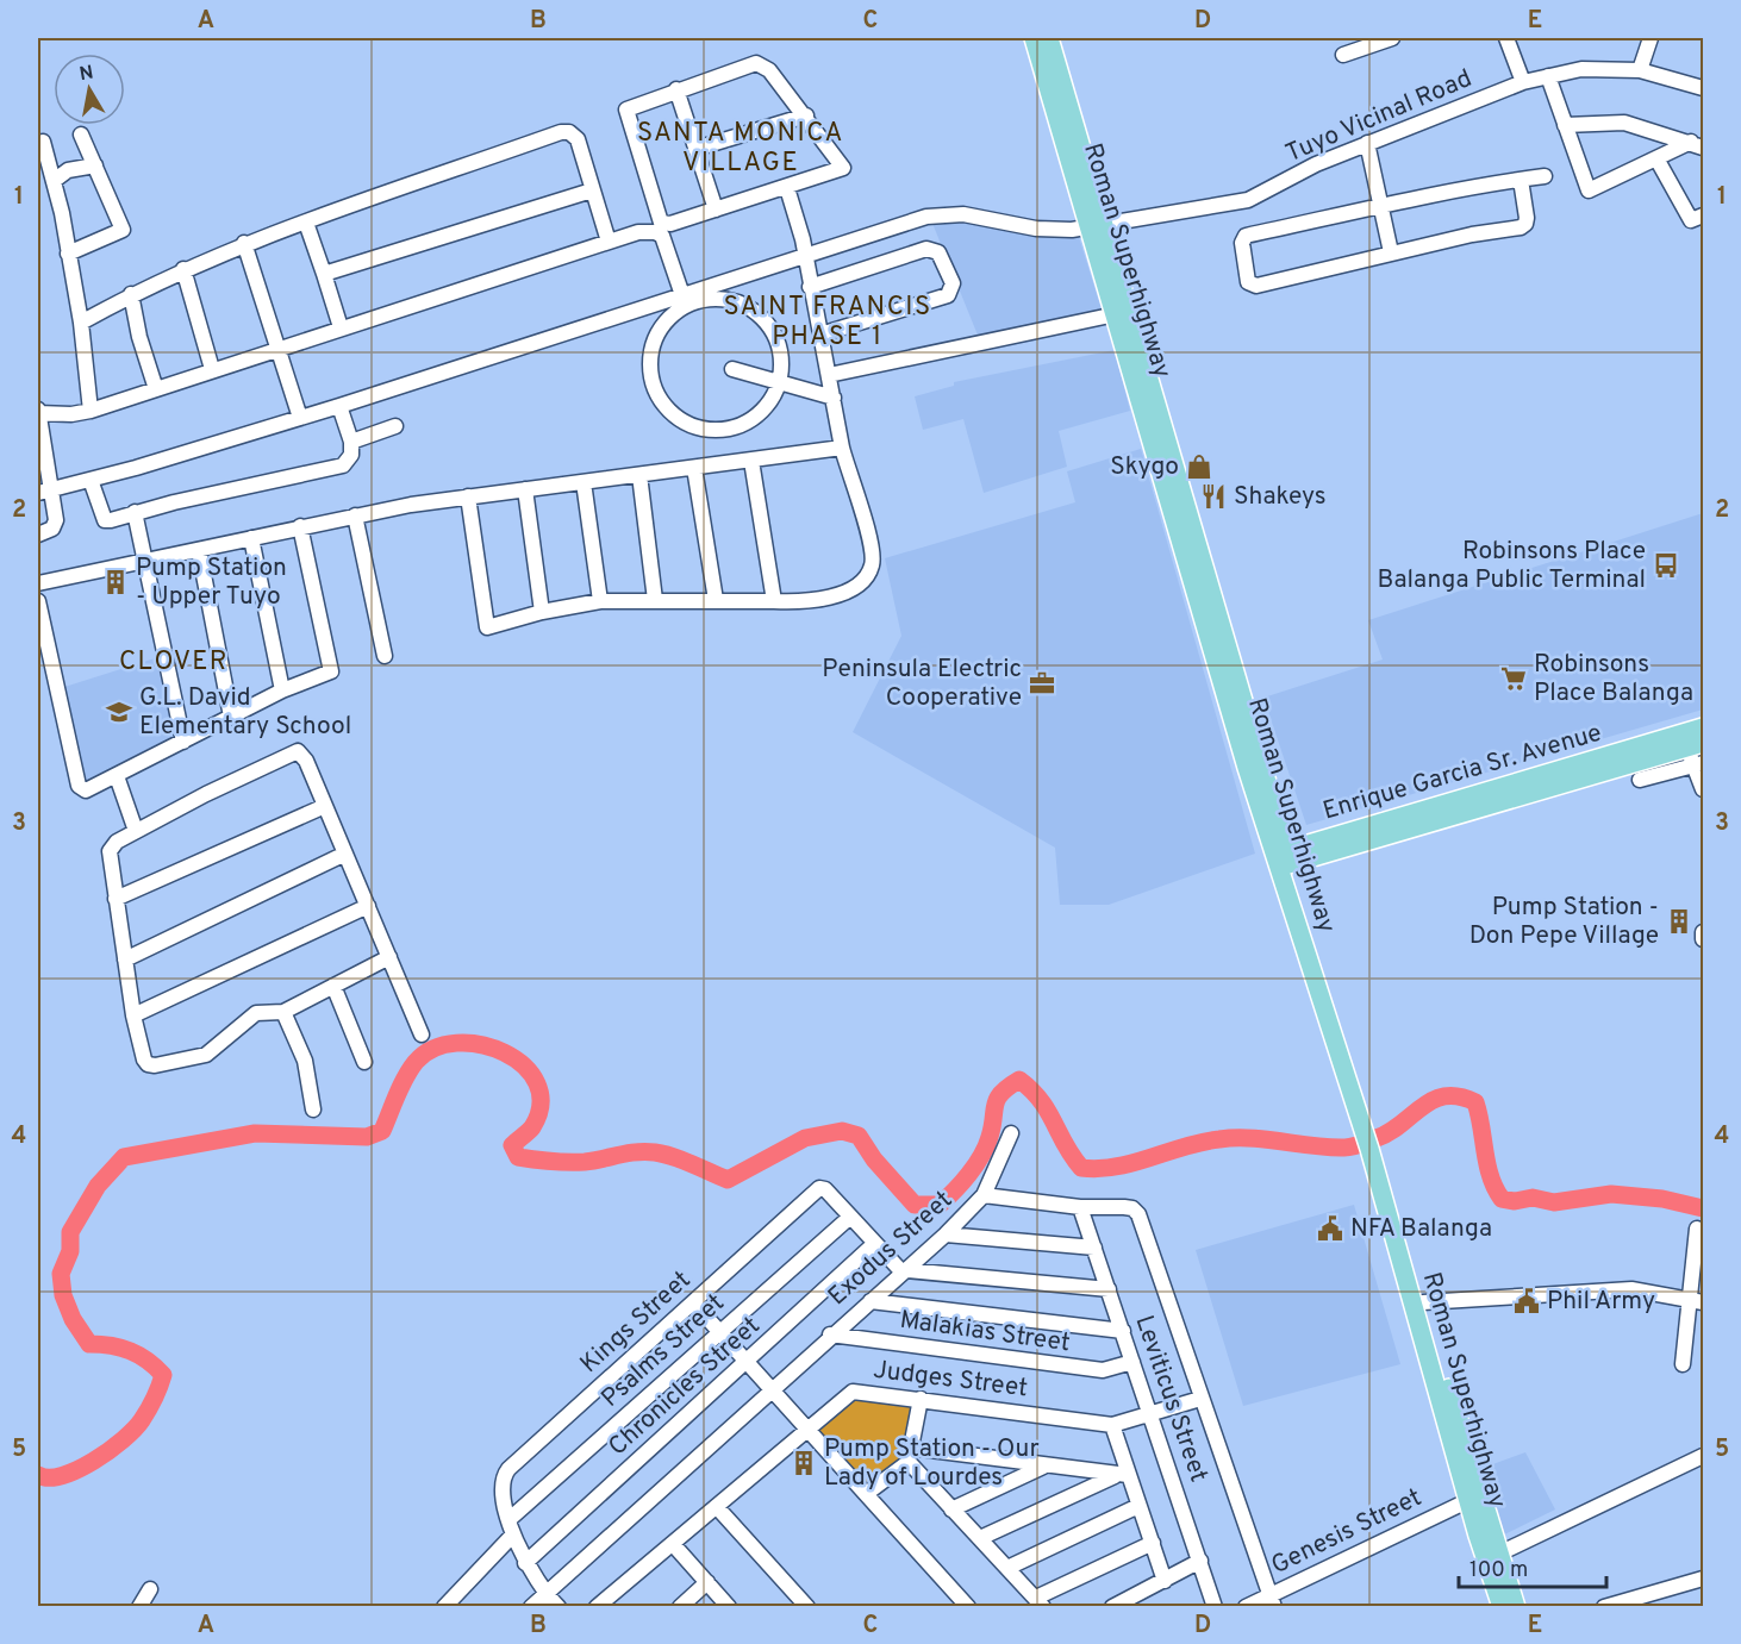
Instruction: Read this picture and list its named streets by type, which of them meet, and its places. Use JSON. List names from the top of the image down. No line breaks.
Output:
{"streets":{"main road":["Roman Superhighway","Enrique Garcia Sr. Avenue"],"street":["Tuyo Vicinal Road","Exodus Street","Kings Street","Malakias Street","Psalms Street","Judges Street","Chronicles Street","Leviticus Street","Genesis Street"]},"crossings":[["Tuyo Vicinal Road","Roman Superhighway"],["Roman Superhighway","Enrique Garcia Sr. Avenue"],["Roman Superhighway","Genesis Street"],["Exodus Street","Kings Street"],["Exodus Street","Malakias Street"],["Exodus Street","Judges Street"],["Exodus Street","Leviticus Street"],["Exodus Street","Genesis Street"],["Kings Street","Psalms Street"],["Kings Street","Chronicles Street"],["Malakias Street","Leviticus Street"],["Judges Street","Leviticus Street"]],"districts":["SANTA MONICA VILLAGE","SAINT FRANCIS PHASE 1","CLOVER"],"places":{"shop":["Skygo"],"restaurant":["Shakeys"],"bus stop":["Robinsons Place Balanga Public Terminal"],"building":["Pump Station - Upper Tuyo","Pump Station - Don Pepe Village","Pump Station - Our Lady of Lourdes"],"supermarket":["Robinsons Place Balanga"],"office":["Peninsula Electric Cooperative"],"school or university":["G.L. David Elementary School"],"public building":["NFA Balanga","Phil Army"]},"scale_bar":"100 m","north":"top","grid":{"columns":["A","B","C","D","E"],"rows":["1","2","3","4","5"]}}
